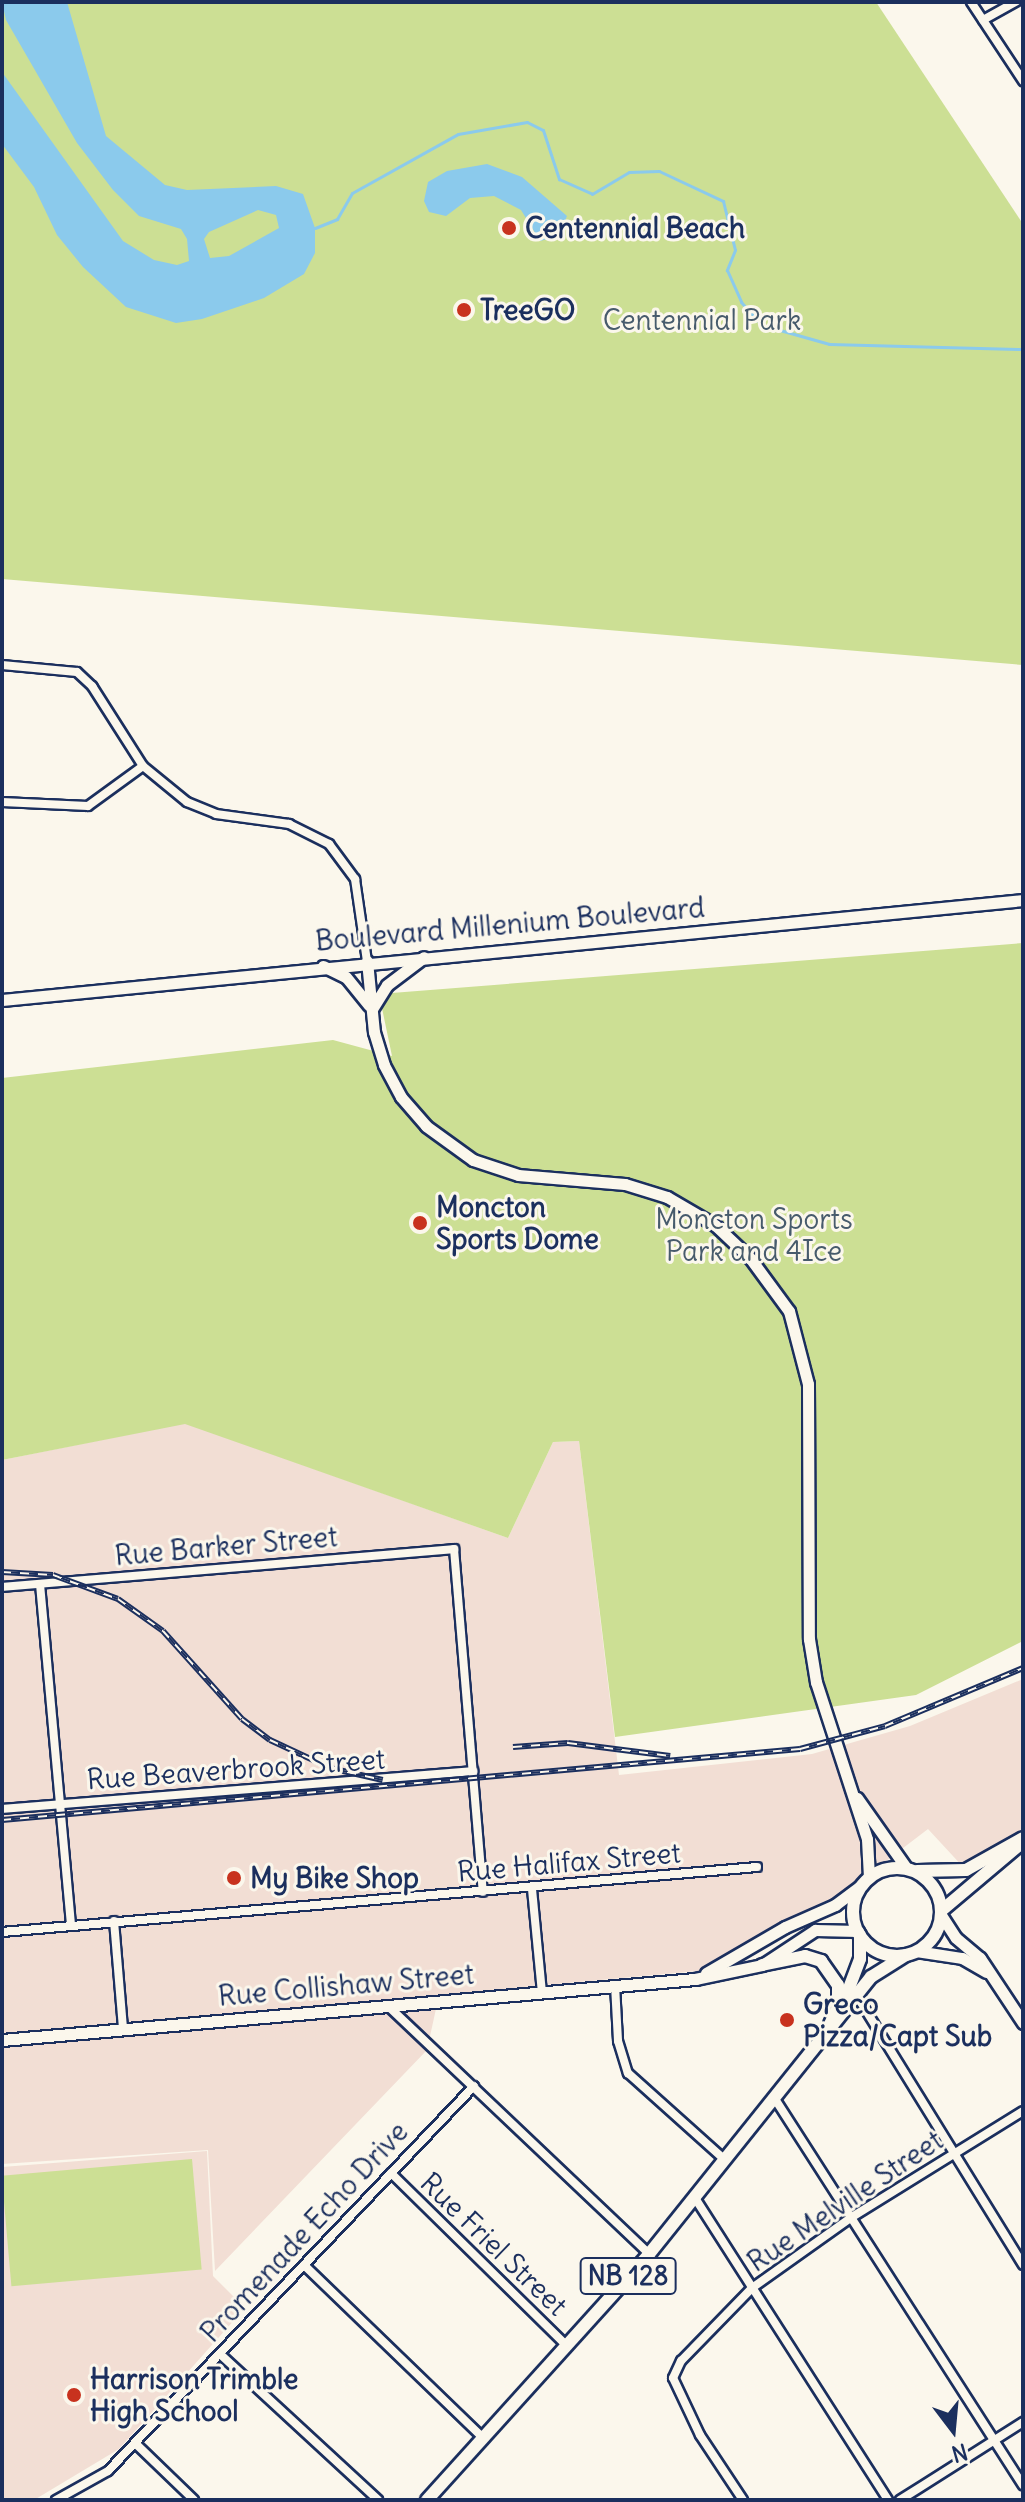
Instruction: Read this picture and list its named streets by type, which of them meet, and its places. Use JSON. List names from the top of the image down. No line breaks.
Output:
{"streets":{"main road":["NB 128"],"street":["Boulevard Millenium Boulevard","Rue Barker Street","Rue Beaverbrook Street","Rue Halifax Street","Rue Collishaw Street","Rue Melville Street","Promenade Echo Drive","Rue Friel Street"]},"crossings":[["Rue Barker Street","Rue Beaverbrook Street"],["Rue Collishaw Street","NB 128"],["Promenade Echo Drive","Rue Friel Street"],["Rue Friel Street","NB 128"]],"parks":["Centennial Park","Moncton Sports Park and 4Ice"],"places":["Centennial Beach","TreeGO","Moncton Sports Dome","My Bike Shop","Greco Pizza/Capt Sub","Harrison Trimble High School"],"north":"bottom"}
